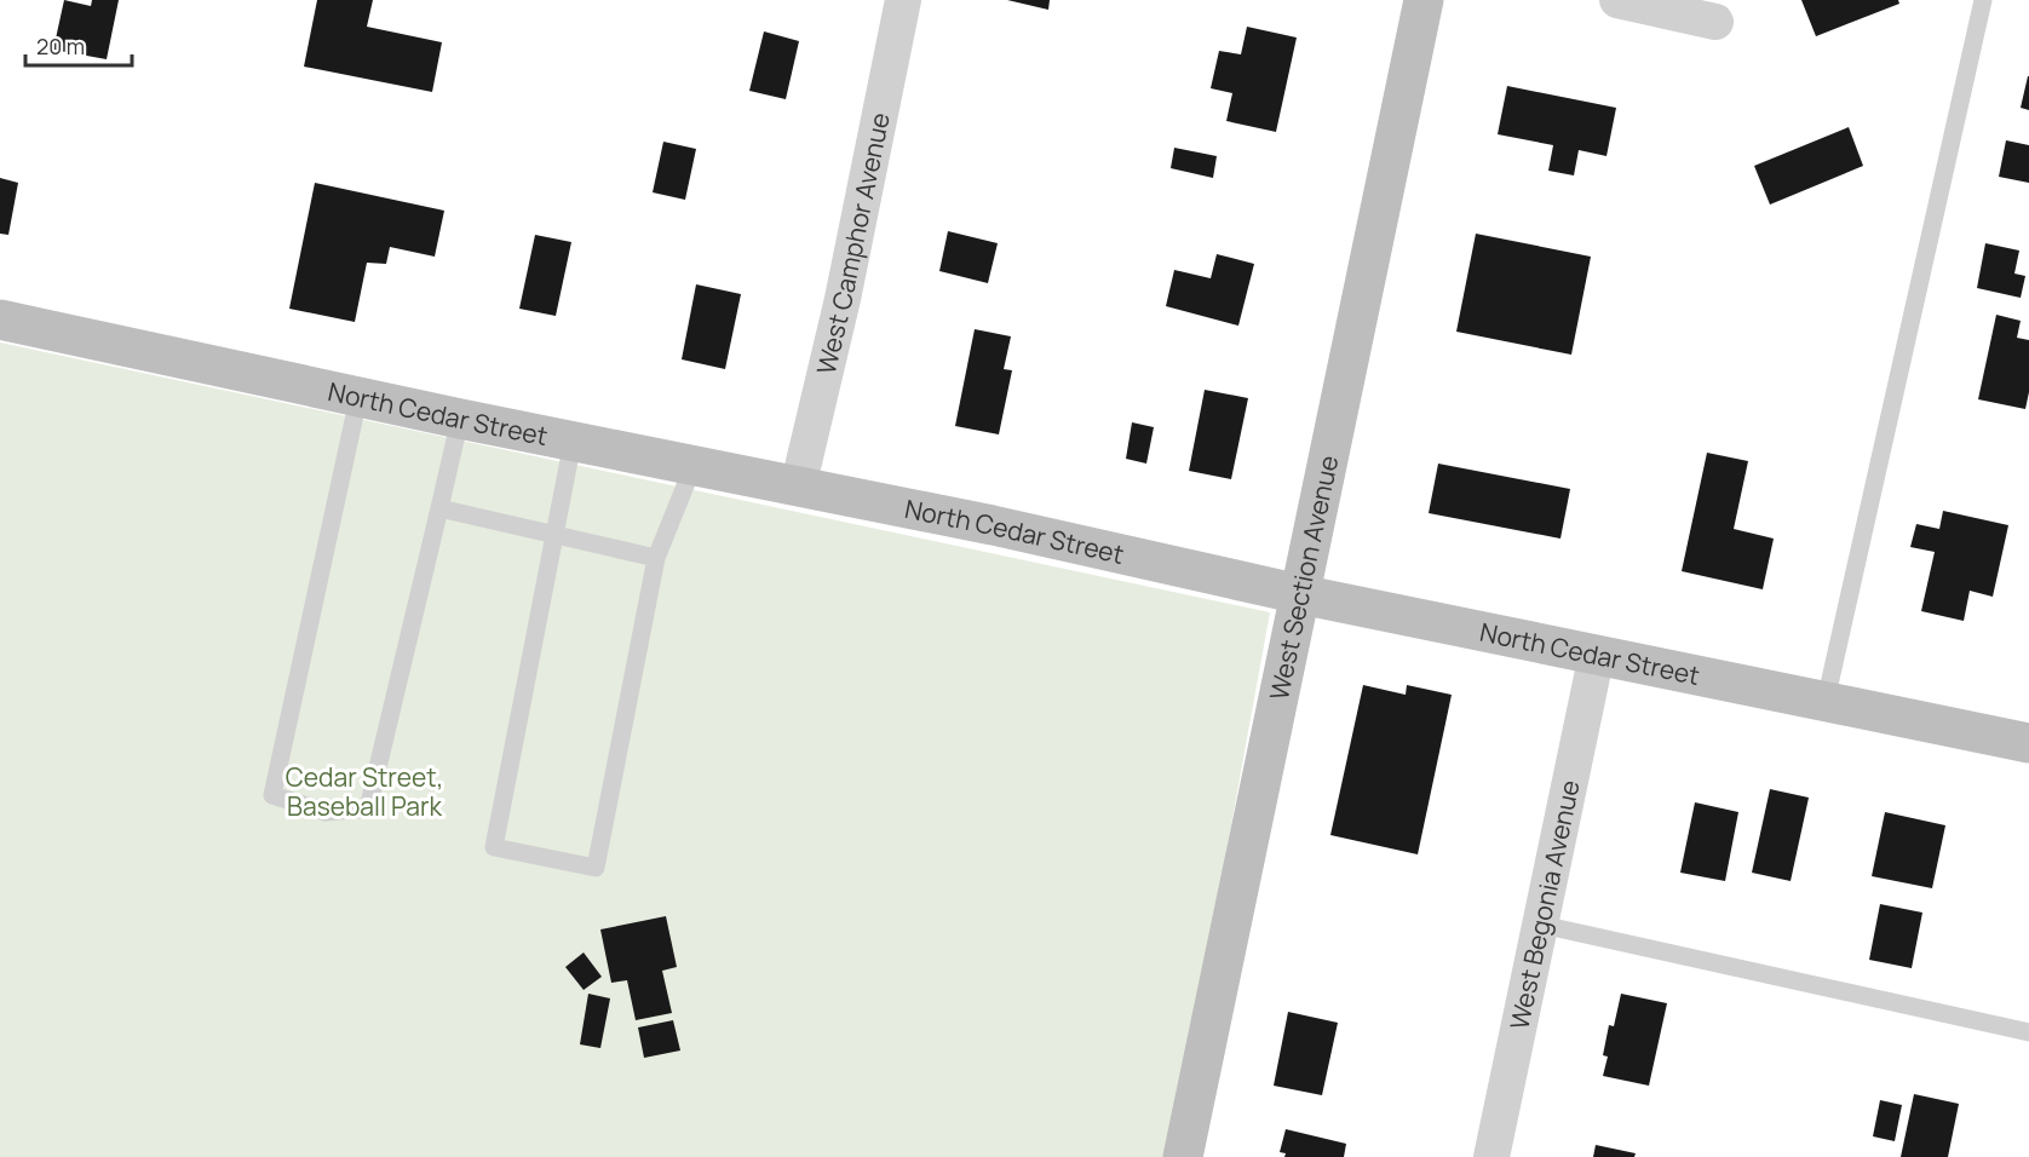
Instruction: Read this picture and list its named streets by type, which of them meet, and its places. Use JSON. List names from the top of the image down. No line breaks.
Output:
{"streets":{"street":["West Camphor Avenue","North Cedar Street","West Section Avenue","West Begonia Avenue"]},"crossings":[["West Camphor Avenue","North Cedar Street"],["North Cedar Street","West Section Avenue"],["North Cedar Street","West Begonia Avenue"]],"parks":["Cedar Street, Baseball Park"],"scale_bar":"20 m"}
